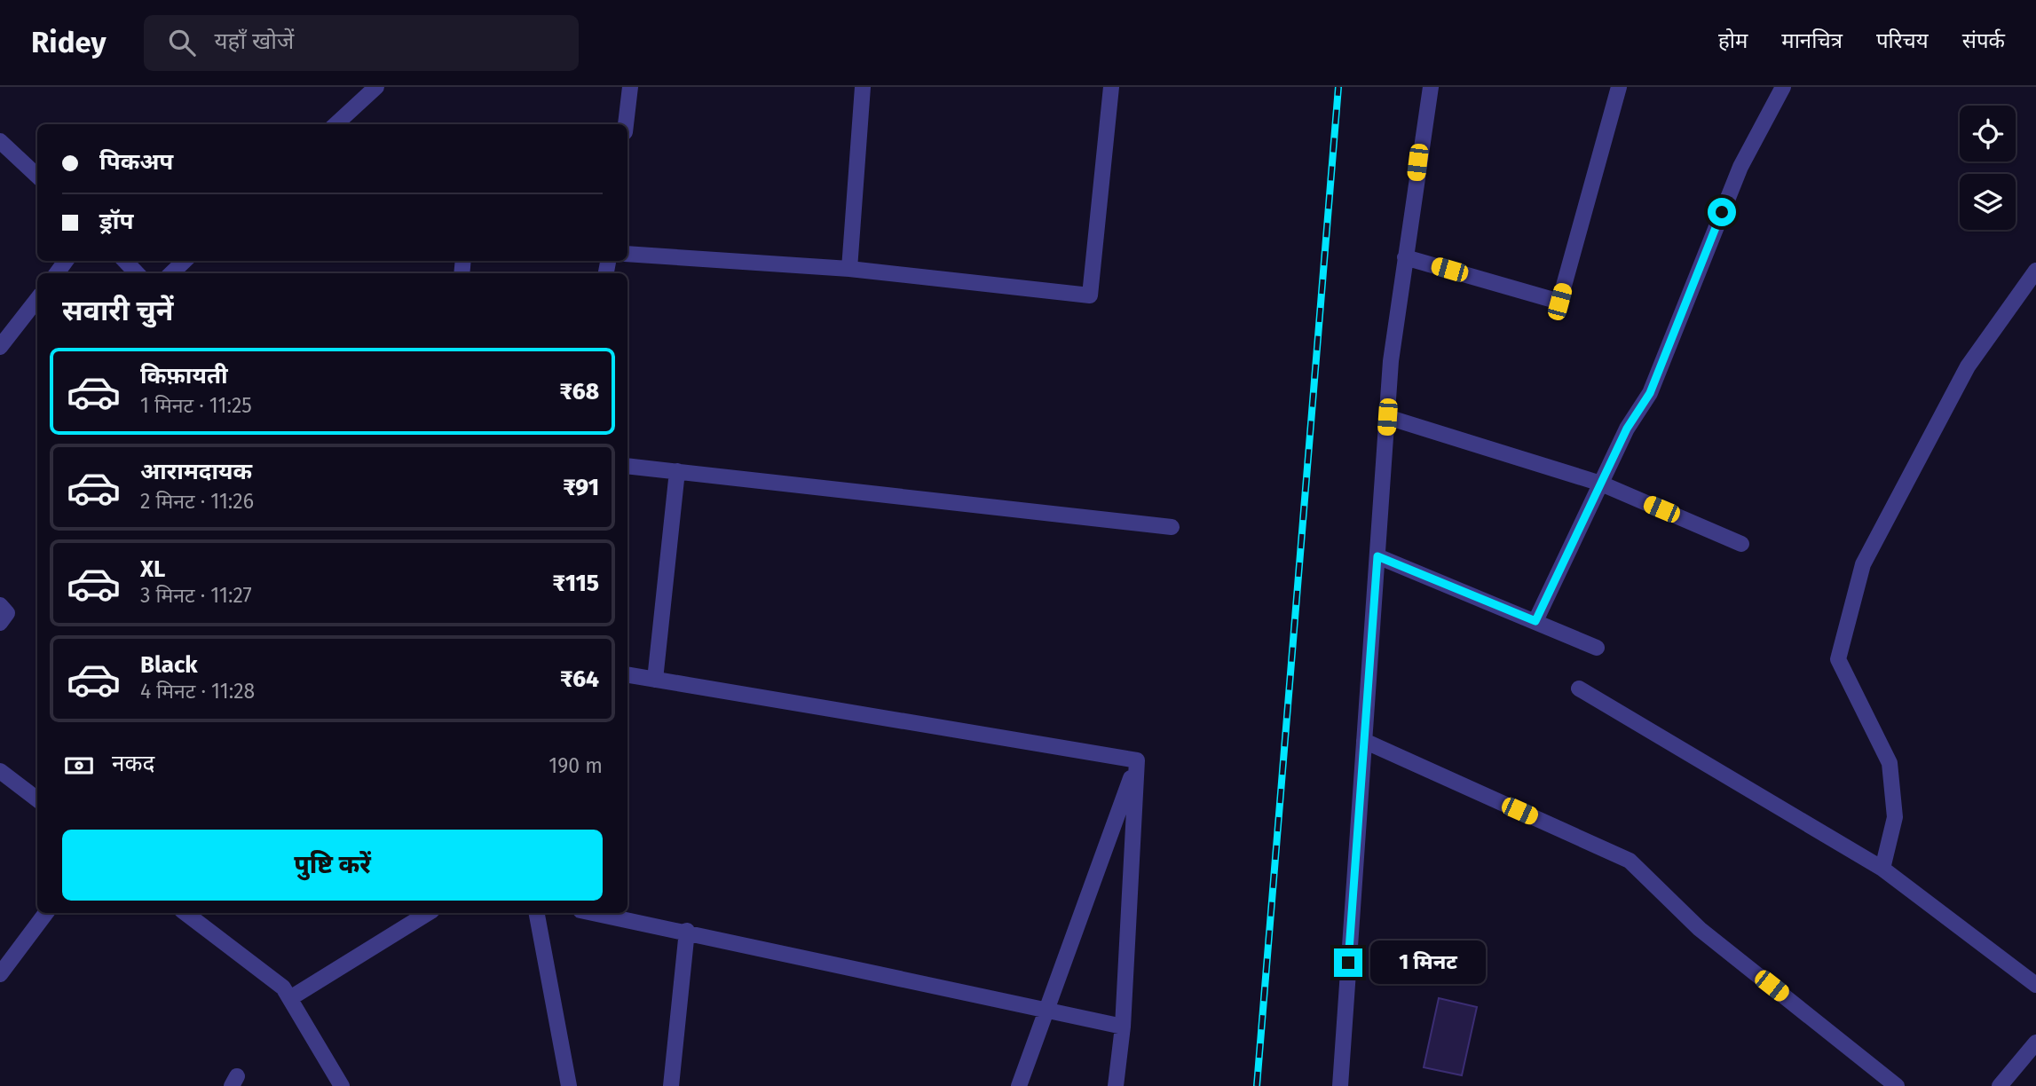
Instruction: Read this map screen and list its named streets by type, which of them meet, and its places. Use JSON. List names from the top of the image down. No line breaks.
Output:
{"page":{"header":"Ridey","search":"यहाँ खोजें","nav":["होम","मानचित्र","परिचय","संपर्क"],"banner":["पिकअप","ड्रॉप"],"heading":"सवारी चुनें","list":[{"name":"किफ़ायती","note":"1 मिनट · 11:25","value":"₹68"},{"name":"आरामदायक","note":"2 मिनट · 11:26","value":"₹91"},{"name":"XL","note":"3 मिनट · 11:27","value":"₹115"},{"name":"Black","note":"4 मिनट · 11:28","value":"₹64"}],"pay":["नकद","190 m"],"buttons":"पुष्टि करें","bubble":"1 मिनट"}}
